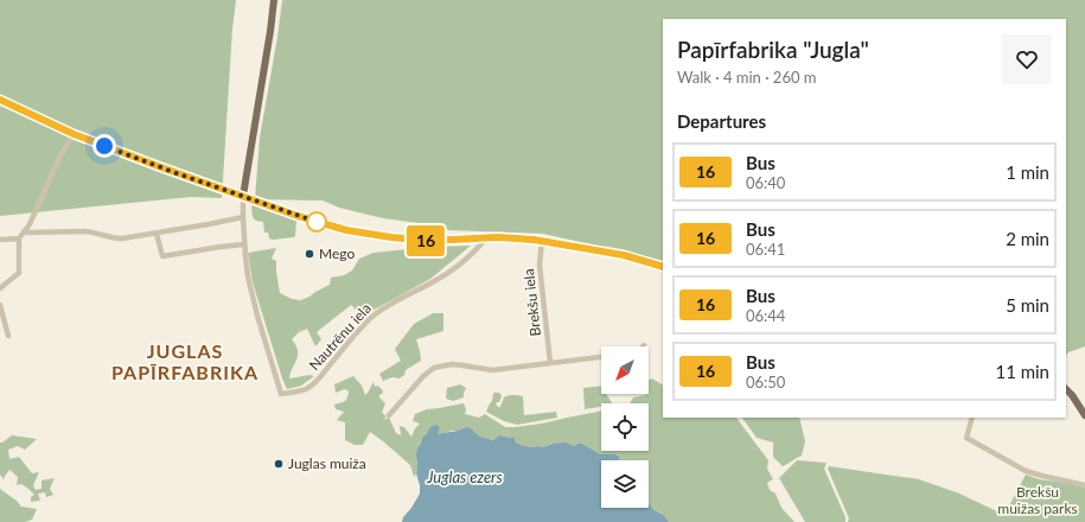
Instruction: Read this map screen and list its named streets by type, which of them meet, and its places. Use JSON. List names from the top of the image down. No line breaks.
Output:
{"streets":{"street":["Brekšu iela","Nautrēnu iela"]},"districts":["JUGLAS PAPĪRFABRIKA"],"water":["Juglas ezers"],"parks":["Brekšu muižas parks"],"places":["Mego","Juglas muiža"],"lines":["bus line 16"],"north":"bottom left","page":{"on_map":"16","heading":[["Papīrfabrika \"Jugla\"","Walk · 4 min · 260 m"],"Departures"],"list":[{"mark":"16","name":"Bus","note":"06:40","value":"1 min"},{"mark":"16","name":"Bus","note":"06:41","value":"2 min"},{"mark":"16","name":"Bus","note":"06:44","value":"5 min"},{"mark":"16","name":"Bus","note":"06:50","value":"11 min"}]}}
